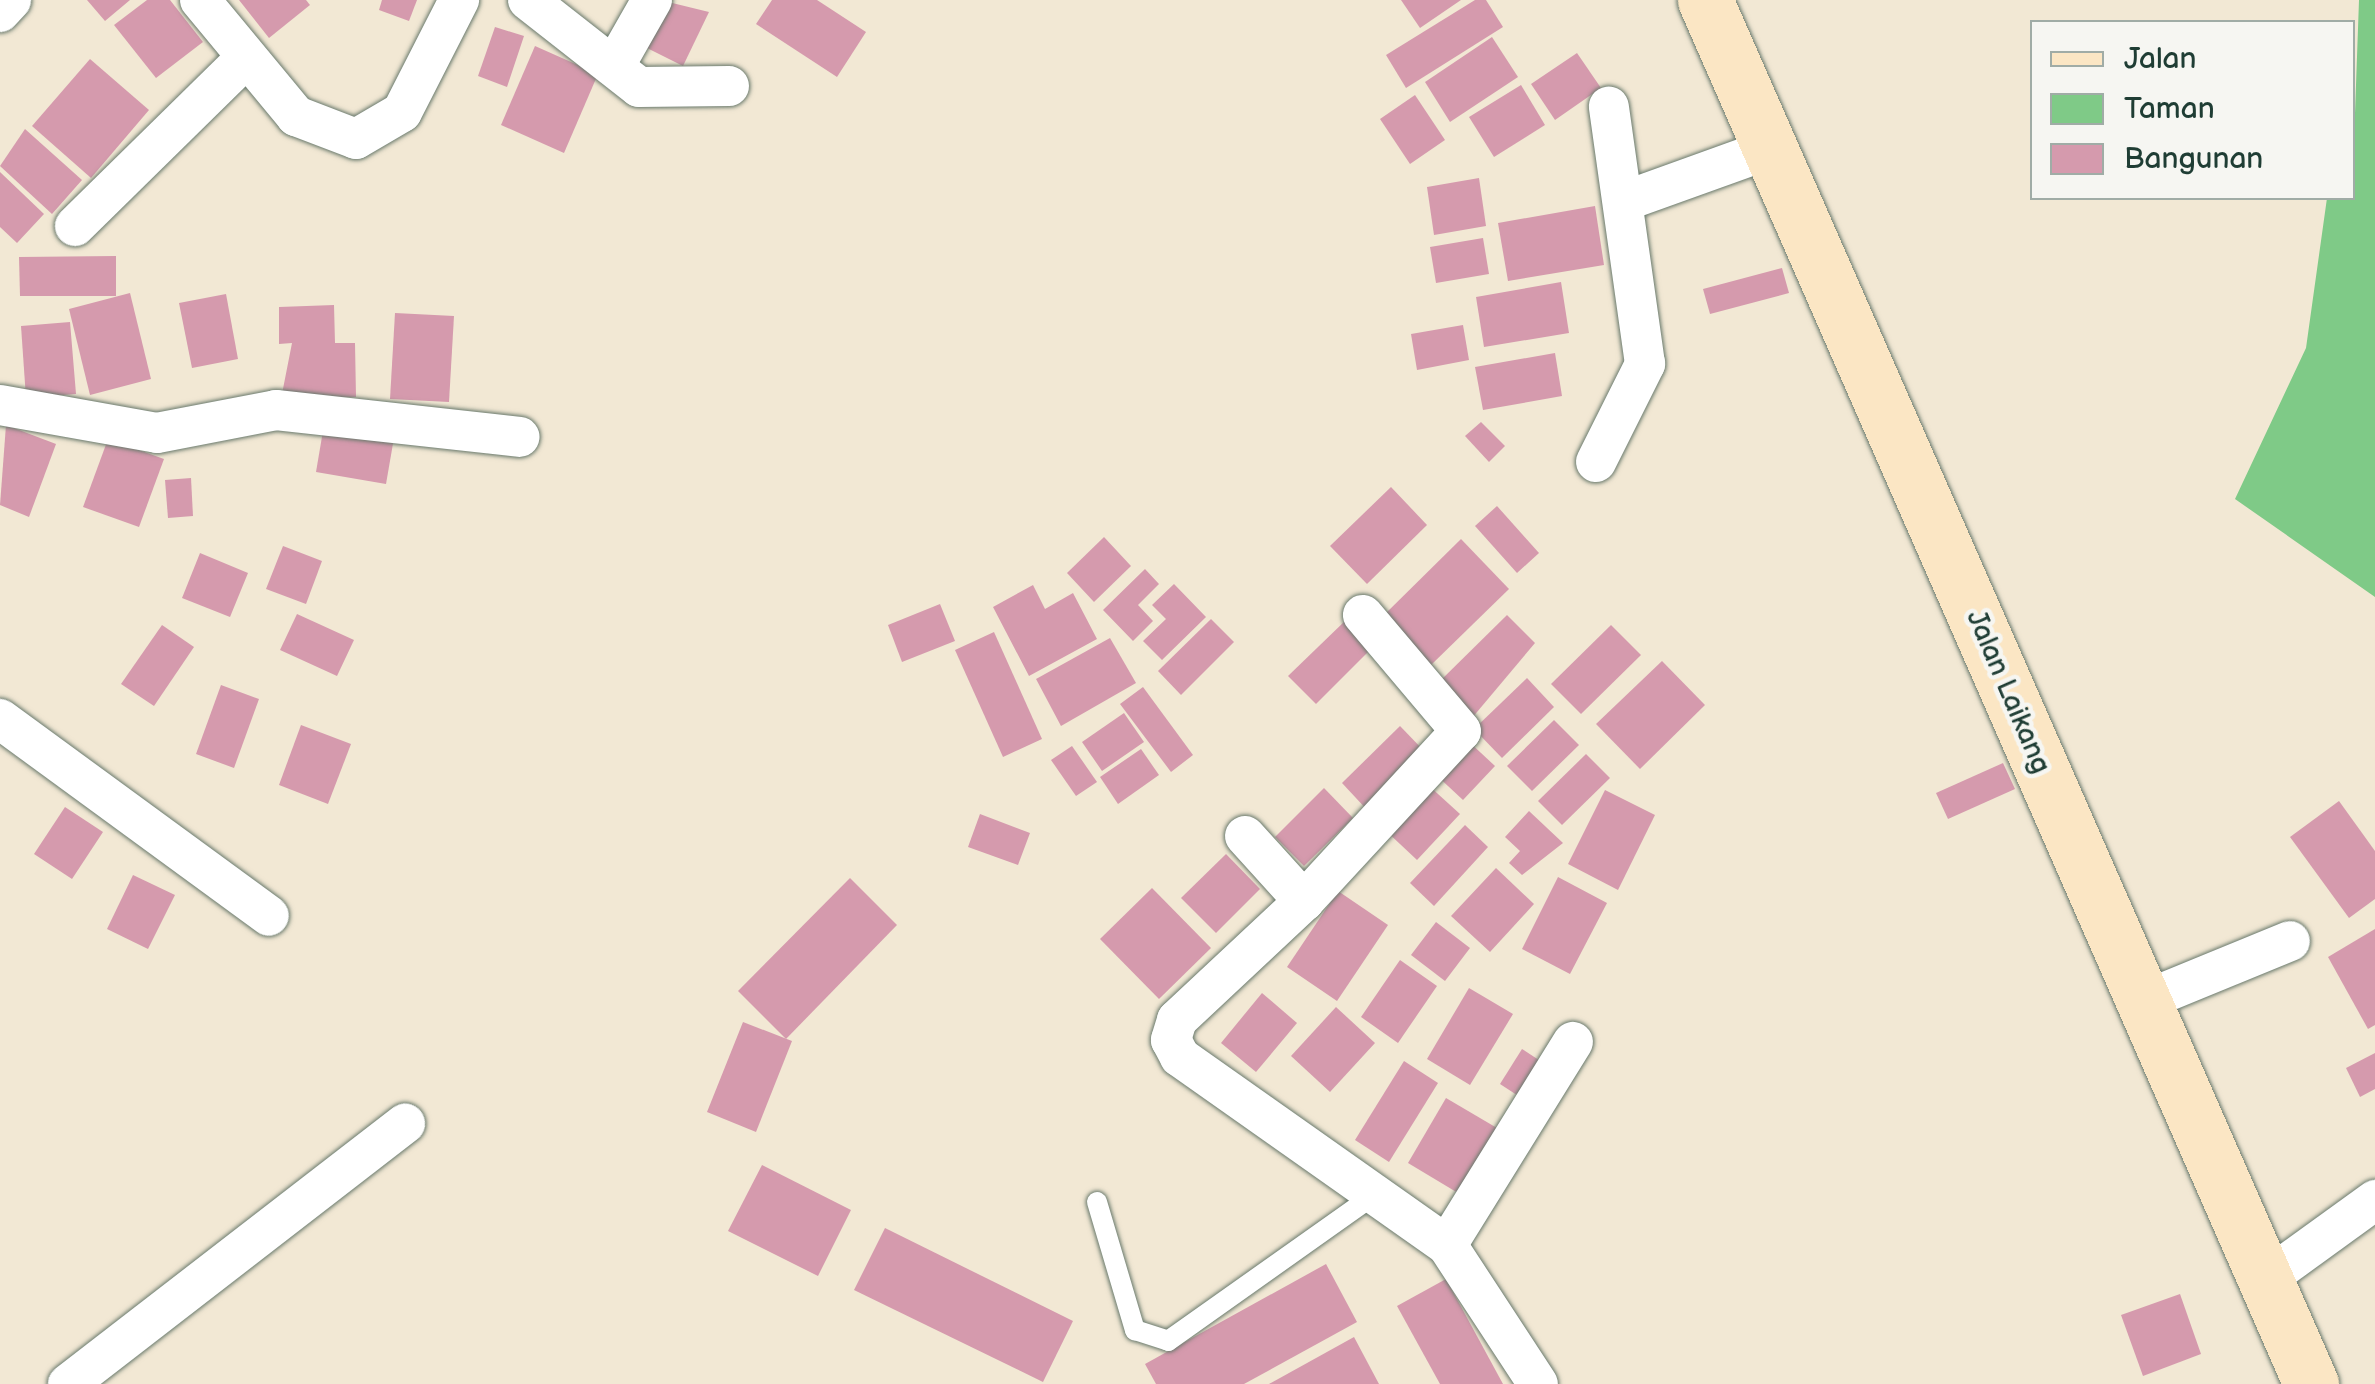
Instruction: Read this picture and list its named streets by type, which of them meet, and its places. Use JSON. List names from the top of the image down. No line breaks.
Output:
{"streets":{"main road":["Jalan Laikang"]},"legend":["Jalan","Taman","Bangunan"]}
